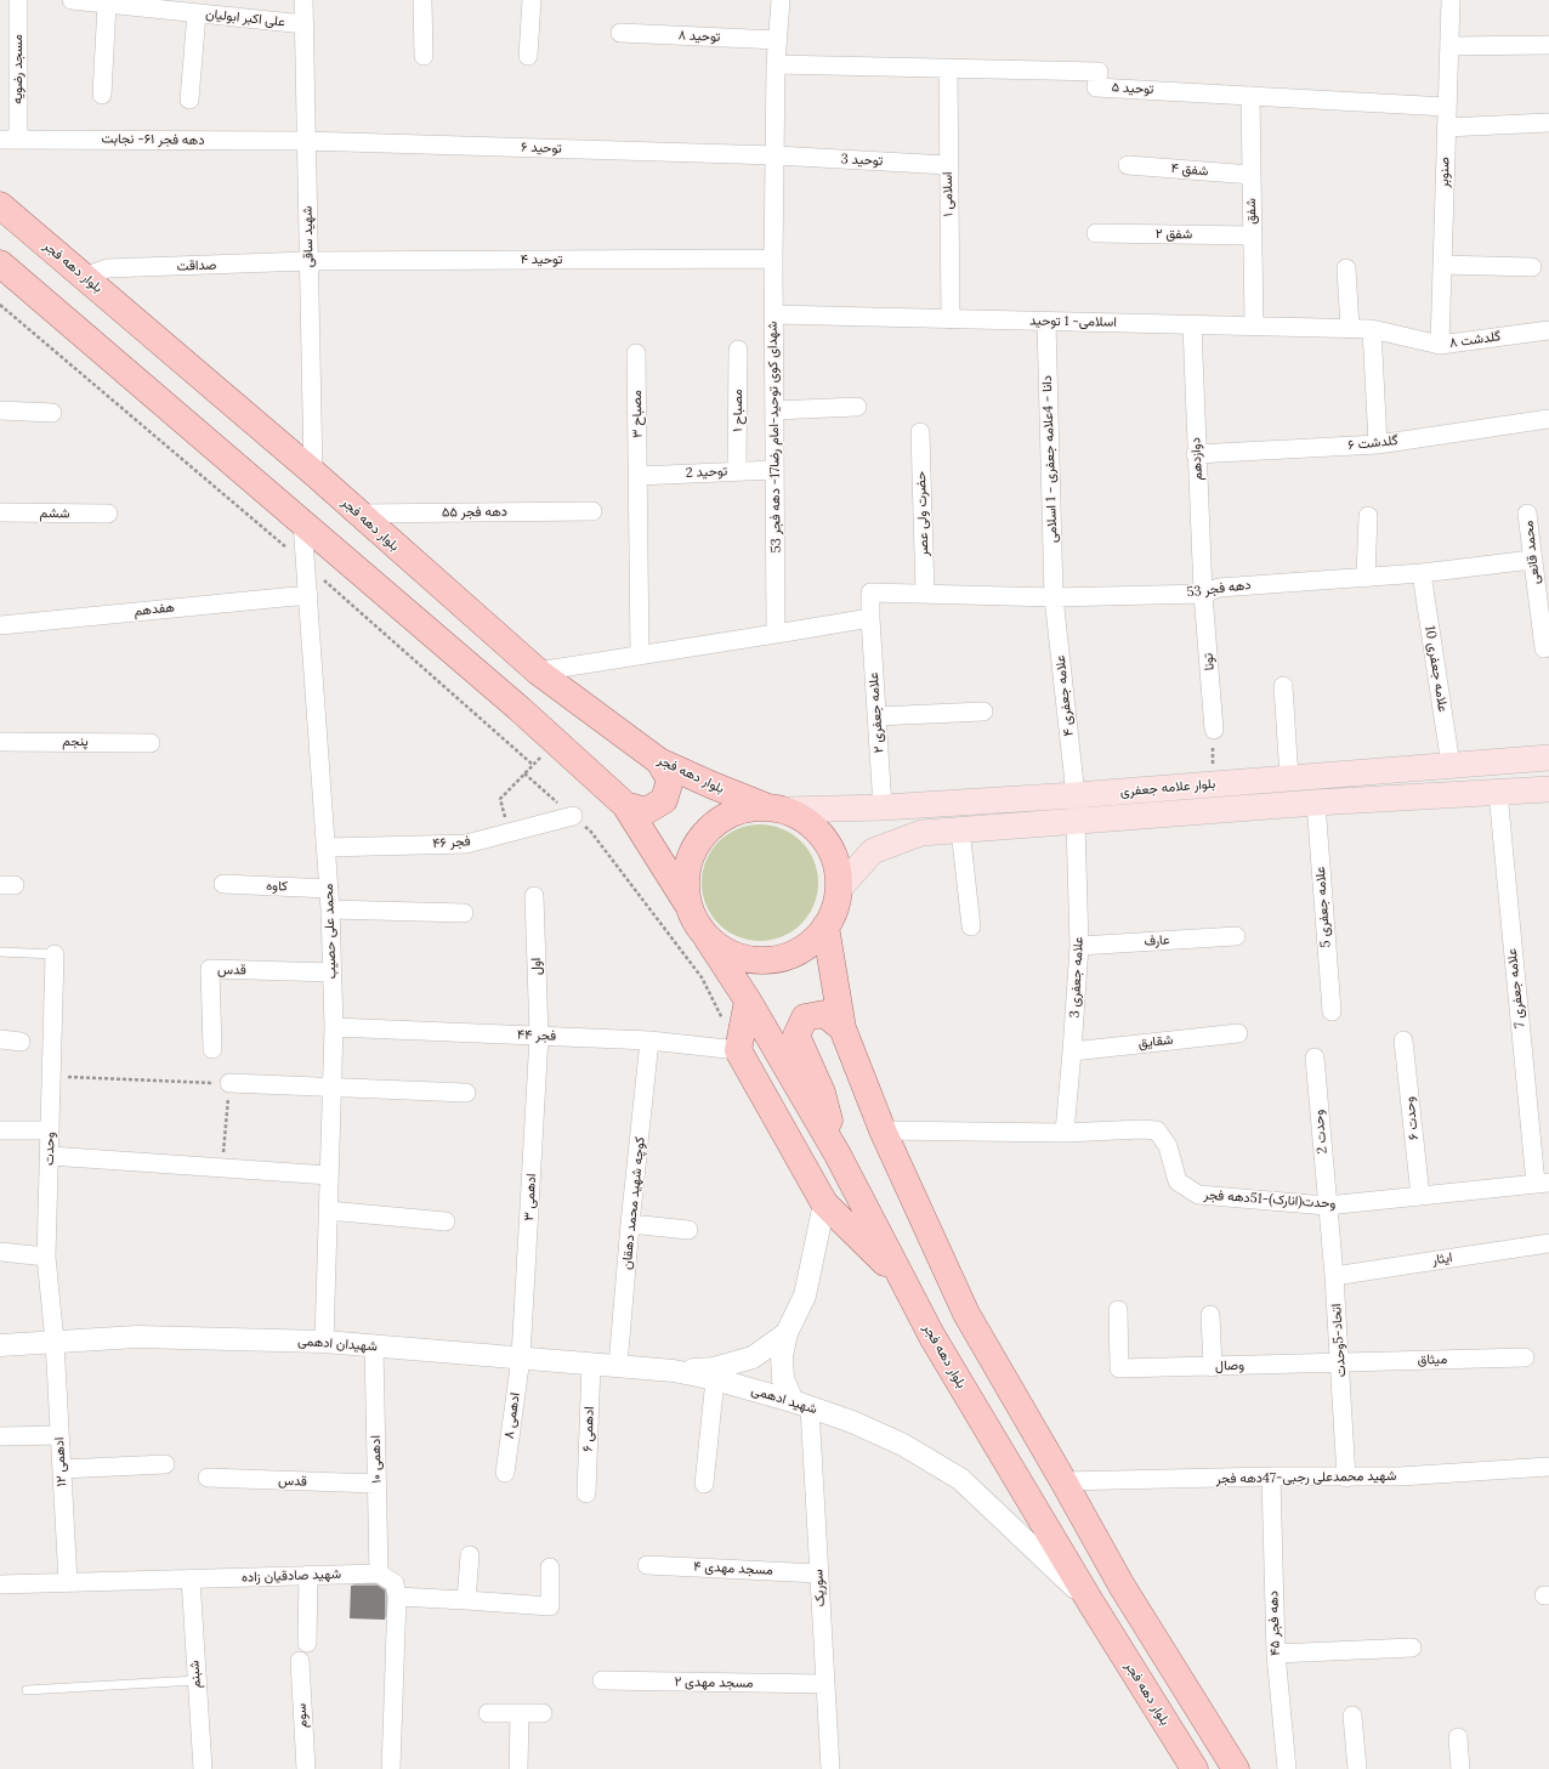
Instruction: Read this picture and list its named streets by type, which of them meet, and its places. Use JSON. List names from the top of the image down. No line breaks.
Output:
{"streets":{"main road":["بلوار دهه فجر","بلوار علامه جعفری"],"street":["علی اکبر ابولیان","توحید ۸","مسجد رضویه","توحید ۵","دهه فجر ۶۱- نجابت","توحید ۶","توحید 3","شفق ۴","صنوبر","اسلامی ۱","شفق","شفق ۲","شهید ساقی","توحید ۴","صداقت","اسلامی- 1 توحید","گلدشت ۸","مصباح ۱","مصباح ۳","شهدای کوی توحید-امام رضا17- دهه فجر 53","گلدشت ۶","دانا - 4علامه جعفری - 1 اسلامی","دوازدهم","توحید 2","دهه فجر ۵۵","ششم","حضرت ولی عصر","محمد قانعی","دهه فجر 53","هفدهم","تونا","علامه جعفری 10","علامه جعفری ۴","علامه جعفری ۲","پنجم","فجر ۴۶","کاوه","علامه جعفری 5","محمد علی حصیب","عارف","اول","قدس","علامه جعفری 3","علامه جعفری 7","فجر ۴۴","شقایق","وحدت ۶","وحدت 2","وحدت","ادهمی ۳","وحدت(انارک)-51دهه فجر","کوچه شهید محمد دهقان","ایثار","اتحاد-5وحدت","شهیدان ادهمی","میثاق","وصال","شهید ادهمی","ادهمی ۸","ادهمی ۶","ادهمی ۱۰","ادهمی ۱۲","شهید محمدعلی رجبی-47دهه فجر","مسجد مهدی ۴","شهید صادقیان زاده","سوریک","دهه فجر ۴۵","شبنم","مسجد مهدی ۲","سوم"]},"crossings":[["علی اکبر ابولیان","شهید ساقی"],["توحید ۸","شهدای کوی توحید-امام رضا17- دهه فجر 53"],["مسجد رضویه","دهه فجر ۶۱- نجابت"],["توحید ۵","صنوبر"],["توحید ۵","اسلامی ۱"],["توحید ۵","شفق"],["توحید ۵","شهدای کوی توحید-امام رضا17- دهه فجر 53"],["دهه فجر ۶۱- نجابت","توحید ۶"],["دهه فجر ۶۱- نجابت","شهید ساقی"],["توحید ۶","توحید 3"],["توحید ۶","شهید ساقی"],["توحید ۶","شهدای کوی توحید-امام رضا17- دهه فجر 53"],["توحید 3","اسلامی ۱"],["توحید 3","شهدای کوی توحید-امام رضا17- دهه فجر 53"],["شفق ۴","شفق"],["صنوبر","گلدشت ۸"],["اسلامی ۱","اسلامی- 1 توحید"],["شفق","شفق ۲"],["شفق","اسلامی- 1 توحید"],["شهید ساقی","توحید ۴"],["شهید ساقی","صداقت"],["شهید ساقی","بلوار دهه فجر"],["توحید ۴","صداقت"],["توحید ۴","شهدای کوی توحید-امام رضا17- دهه فجر 53"],["صداقت","بلوار دهه فجر"],["بلوار دهه فجر","دهه فجر ۵۵"],["بلوار دهه فجر","بلوار علامه جعفری"],["بلوار دهه فجر","شهید ادهمی"],["اسلامی- 1 توحید","گلدشت ۸"],["اسلامی- 1 توحید","شهدای کوی توحید-امام رضا17- دهه فجر 53"],["اسلامی- 1 توحید","دانا - 4علامه جعفری - 1 اسلامی"],["اسلامی- 1 توحید","دوازدهم"],["مصباح ۱","توحید 2"],["مصباح ۳","توحید 2"],["شهدای کوی توحید-امام رضا17- دهه فجر 53","توحید 2"],["گلدشت ۶","دوازدهم"],["دانا - 4علامه جعفری - 1 اسلامی","دهه فجر 53"],["دانا - 4علامه جعفری - 1 اسلامی","علامه جعفری ۴"],["دوازدهم","دهه فجر 53"],["دوازدهم","تونا"],["حضرت ولی عصر","دهه فجر 53"],["محمد قانعی","دهه فجر 53"],["دهه فجر 53","تونا"],["دهه فجر 53","علامه جعفری 10"],["دهه فجر 53","علامه جعفری ۴"],["دهه فجر 53","علامه جعفری ۲"],["هفدهم","محمد علی حصیب"],["علامه جعفری 10","بلوار علامه جعفری"],["علامه جعفری ۴","بلوار علامه جعفری"],["علامه جعفری ۲","بلوار علامه جعفری"],["بلوار علامه جعفری","علامه جعفری 5"],["بلوار علامه جعفری","علامه جعفری 3"],["بلوار علامه جعفری","علامه جعفری 7"],["فجر ۴۶","محمد علی حصیب"],["کاوه","محمد علی حصیب"],["محمد علی حصیب","قدس"],["محمد علی حصیب","فجر ۴۴"],["محمد علی حصیب","شهیدان ادهمی"],["عارف","علامه جعفری 3"],["اول","فجر ۴۴"],["اول","ادهمی ۳"],["قدس","ادهمی ۱۰"],["علامه جعفری 3","شقایق"],["علامه جعفری 3","وحدت(انارک)-51دهه فجر"],["علامه جعفری 7","وحدت(انارک)-51دهه فجر"],["فجر ۴۴","ادهمی ۳"],["فجر ۴۴","کوچه شهید محمد دهقان"],["وحدت ۶","وحدت(انارک)-51دهه فجر"],["وحدت 2","وحدت(انارک)-51دهه فجر"],["وحدت 2","اتحاد-5وحدت"],["وحدت","شهیدان ادهمی"],["وحدت","ادهمی ۱۲"],["ادهمی ۳","شهیدان ادهمی"],["ادهمی ۳","ادهمی ۸"],["وحدت(انارک)-51دهه فجر","اتحاد-5وحدت"],["کوچه شهید محمد دهقان","شهیدان ادهمی"],["ایثار","اتحاد-5وحدت"],["اتحاد-5وحدت","میثاق"],["اتحاد-5وحدت","وصال"],["اتحاد-5وحدت","شهید محمدعلی رجبی-47دهه فجر"],["شهیدان ادهمی","شهید ادهمی"],["شهیدان ادهمی","ادهمی ۸"],["شهیدان ادهمی","ادهمی ۶"],["شهیدان ادهمی","ادهمی ۱۰"],["شهیدان ادهمی","ادهمی ۱۲"],["میثاق","وصال"],["شهید ادهمی","سوریک"],["ادهمی ۱۰","شهید صادقیان زاده"],["ادهمی ۱۲","شهید صادقیان زاده"],["شهید محمدعلی رجبی-47دهه فجر","دهه فجر ۴۵"],["مسجد مهدی ۴","سوریک"],["شهید صادقیان زاده","شبنم"],["سوریک","مسجد مهدی ۲"]]}
